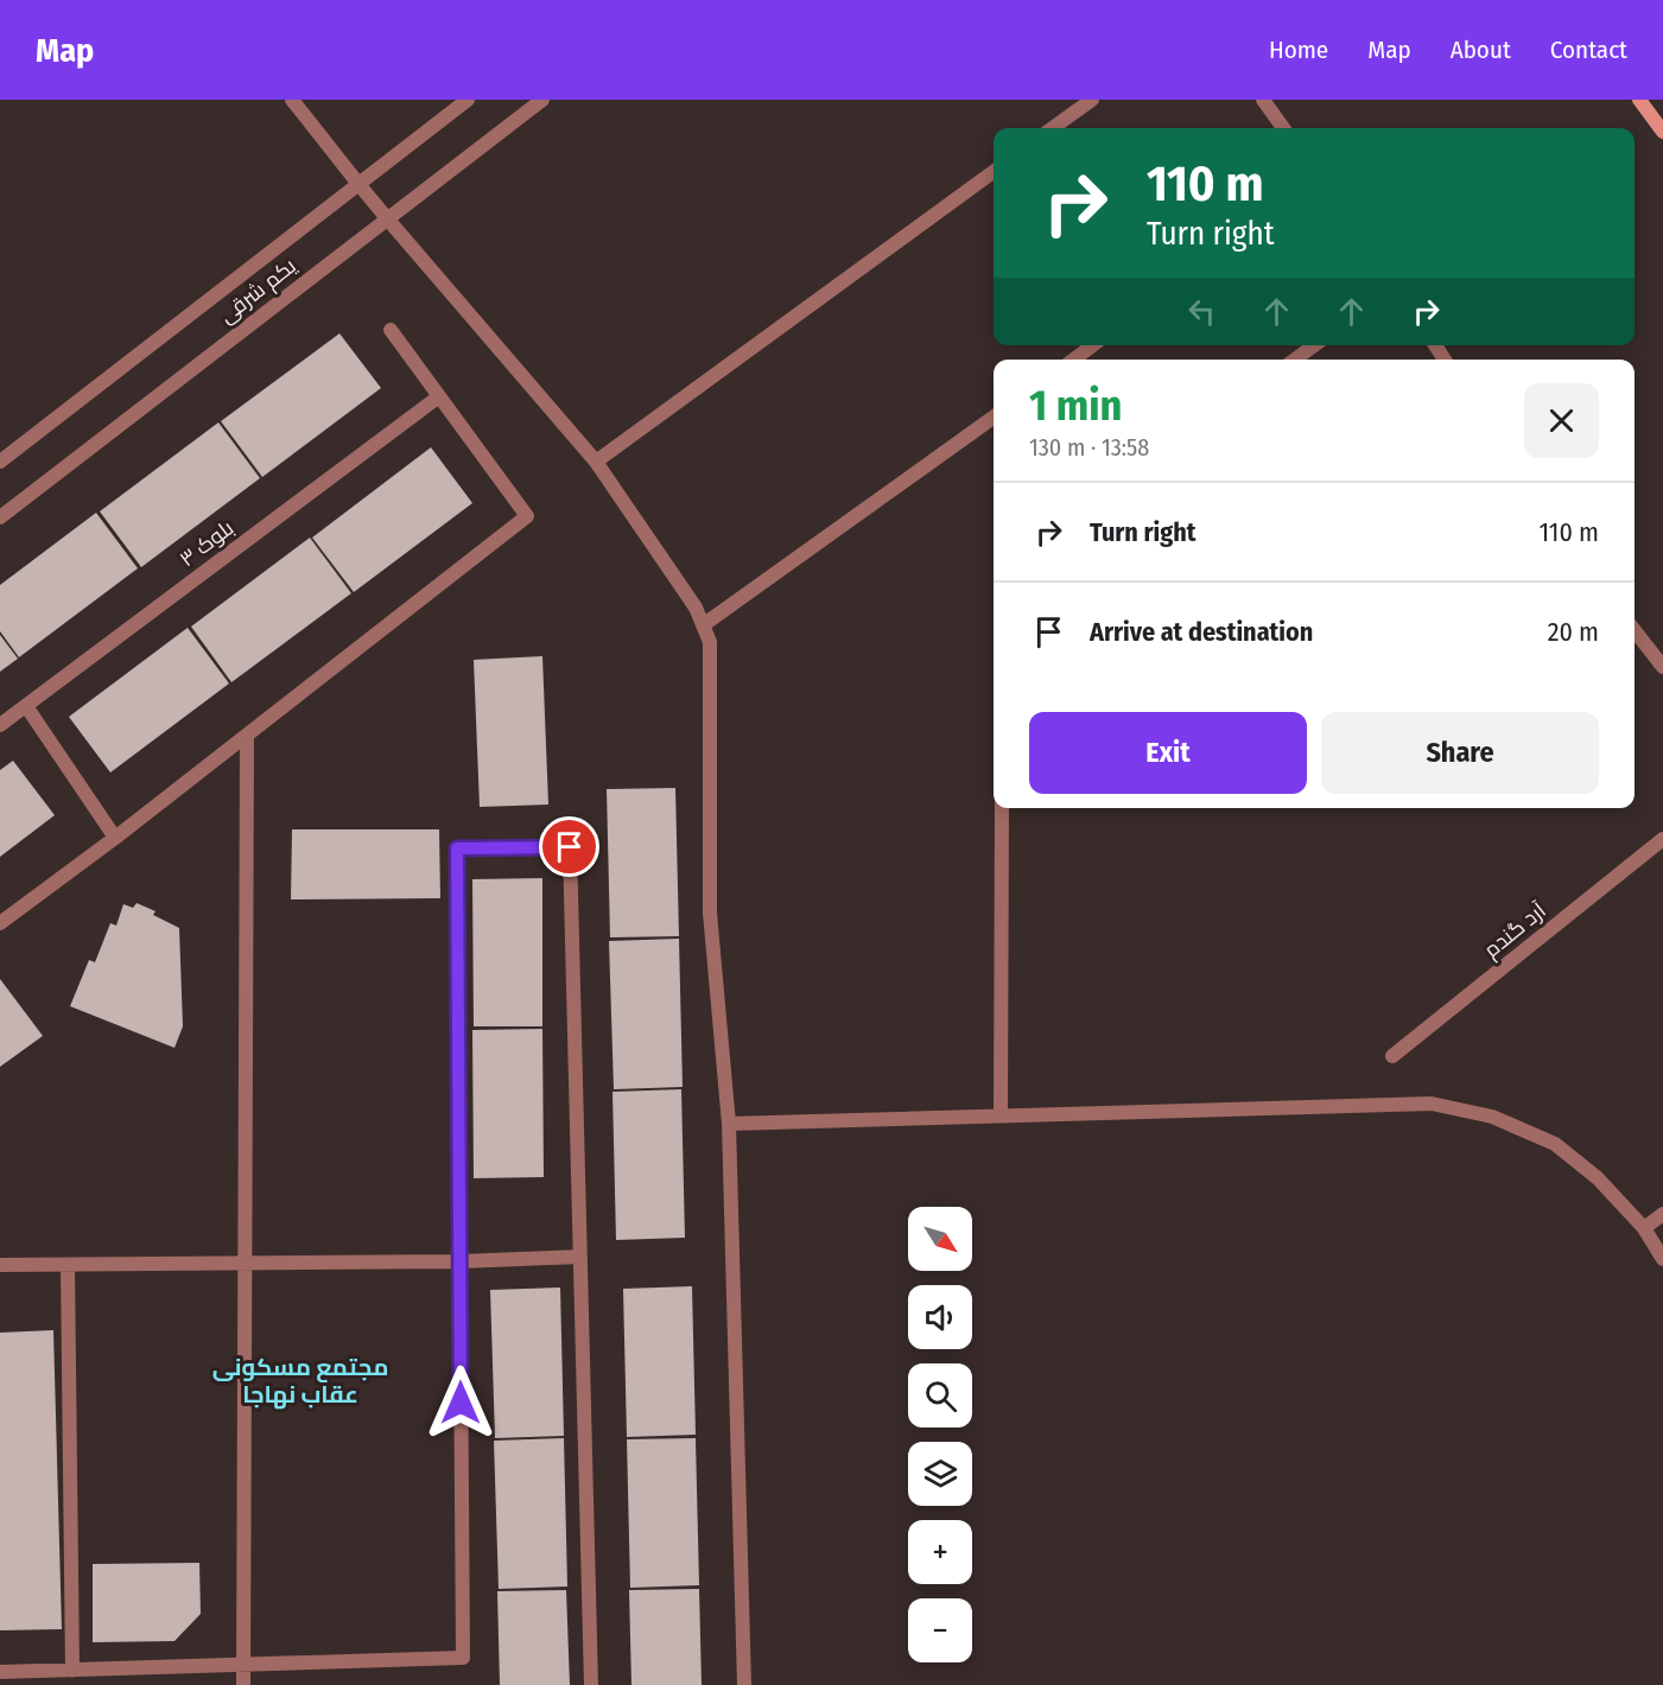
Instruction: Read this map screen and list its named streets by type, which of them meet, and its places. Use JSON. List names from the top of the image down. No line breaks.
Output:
{"streets":{"street":["یکم شرقی","بلوک ۳","آرد گندم"]},"districts":["مجتمع مسکونی عقاب نهاجا"],"north":"bottom right","page":{"header":"Map","nav":["Home","Map","About","Contact"],"turn":["110 m","Turn right"],"heading":["1 min","130 m · 13:58"],"list":[{"name":"Turn right","value":"110 m"},{"name":"Arrive at destination","value":"20 m"}],"buttons":["Exit","Share"],"map_buttons":["+","−"]}}
